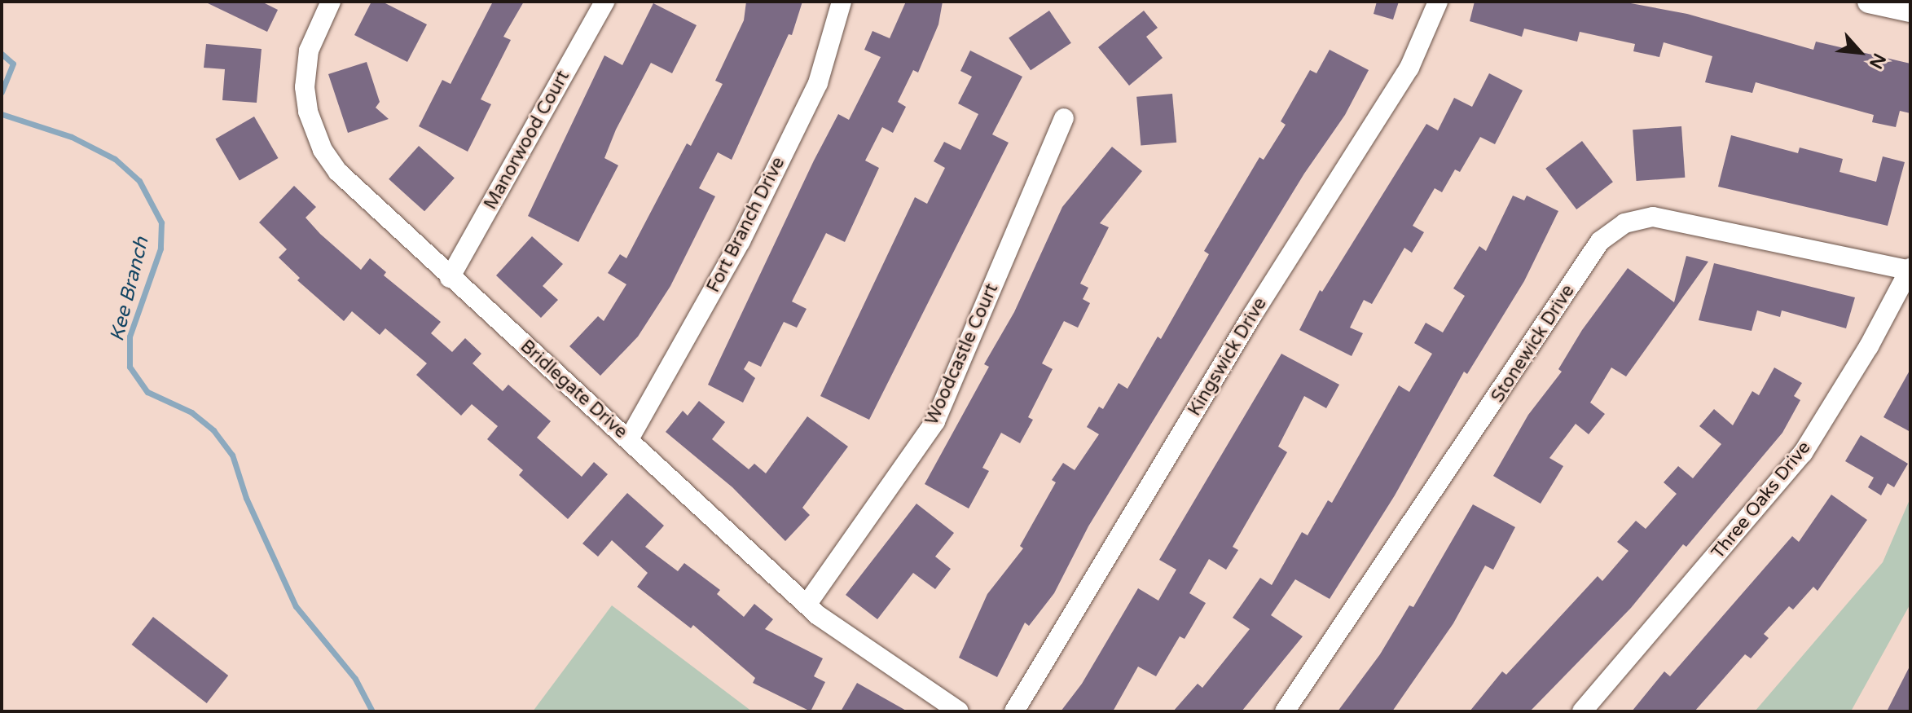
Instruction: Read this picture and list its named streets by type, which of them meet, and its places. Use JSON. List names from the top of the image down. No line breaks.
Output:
{"streets":{"street":["Manorwood Court","Fort Branch Drive","Stonewick Drive","Woodcastle Court","Kingswick Drive","Bridlegate Drive","Three Oaks Drive"]},"crossings":[["Manorwood Court","Bridlegate Drive"],["Fort Branch Drive","Bridlegate Drive"],["Stonewick Drive","Three Oaks Drive"],["Woodcastle Court","Bridlegate Drive"]],"water":["Kee Branch"],"north":"bottom right"}
